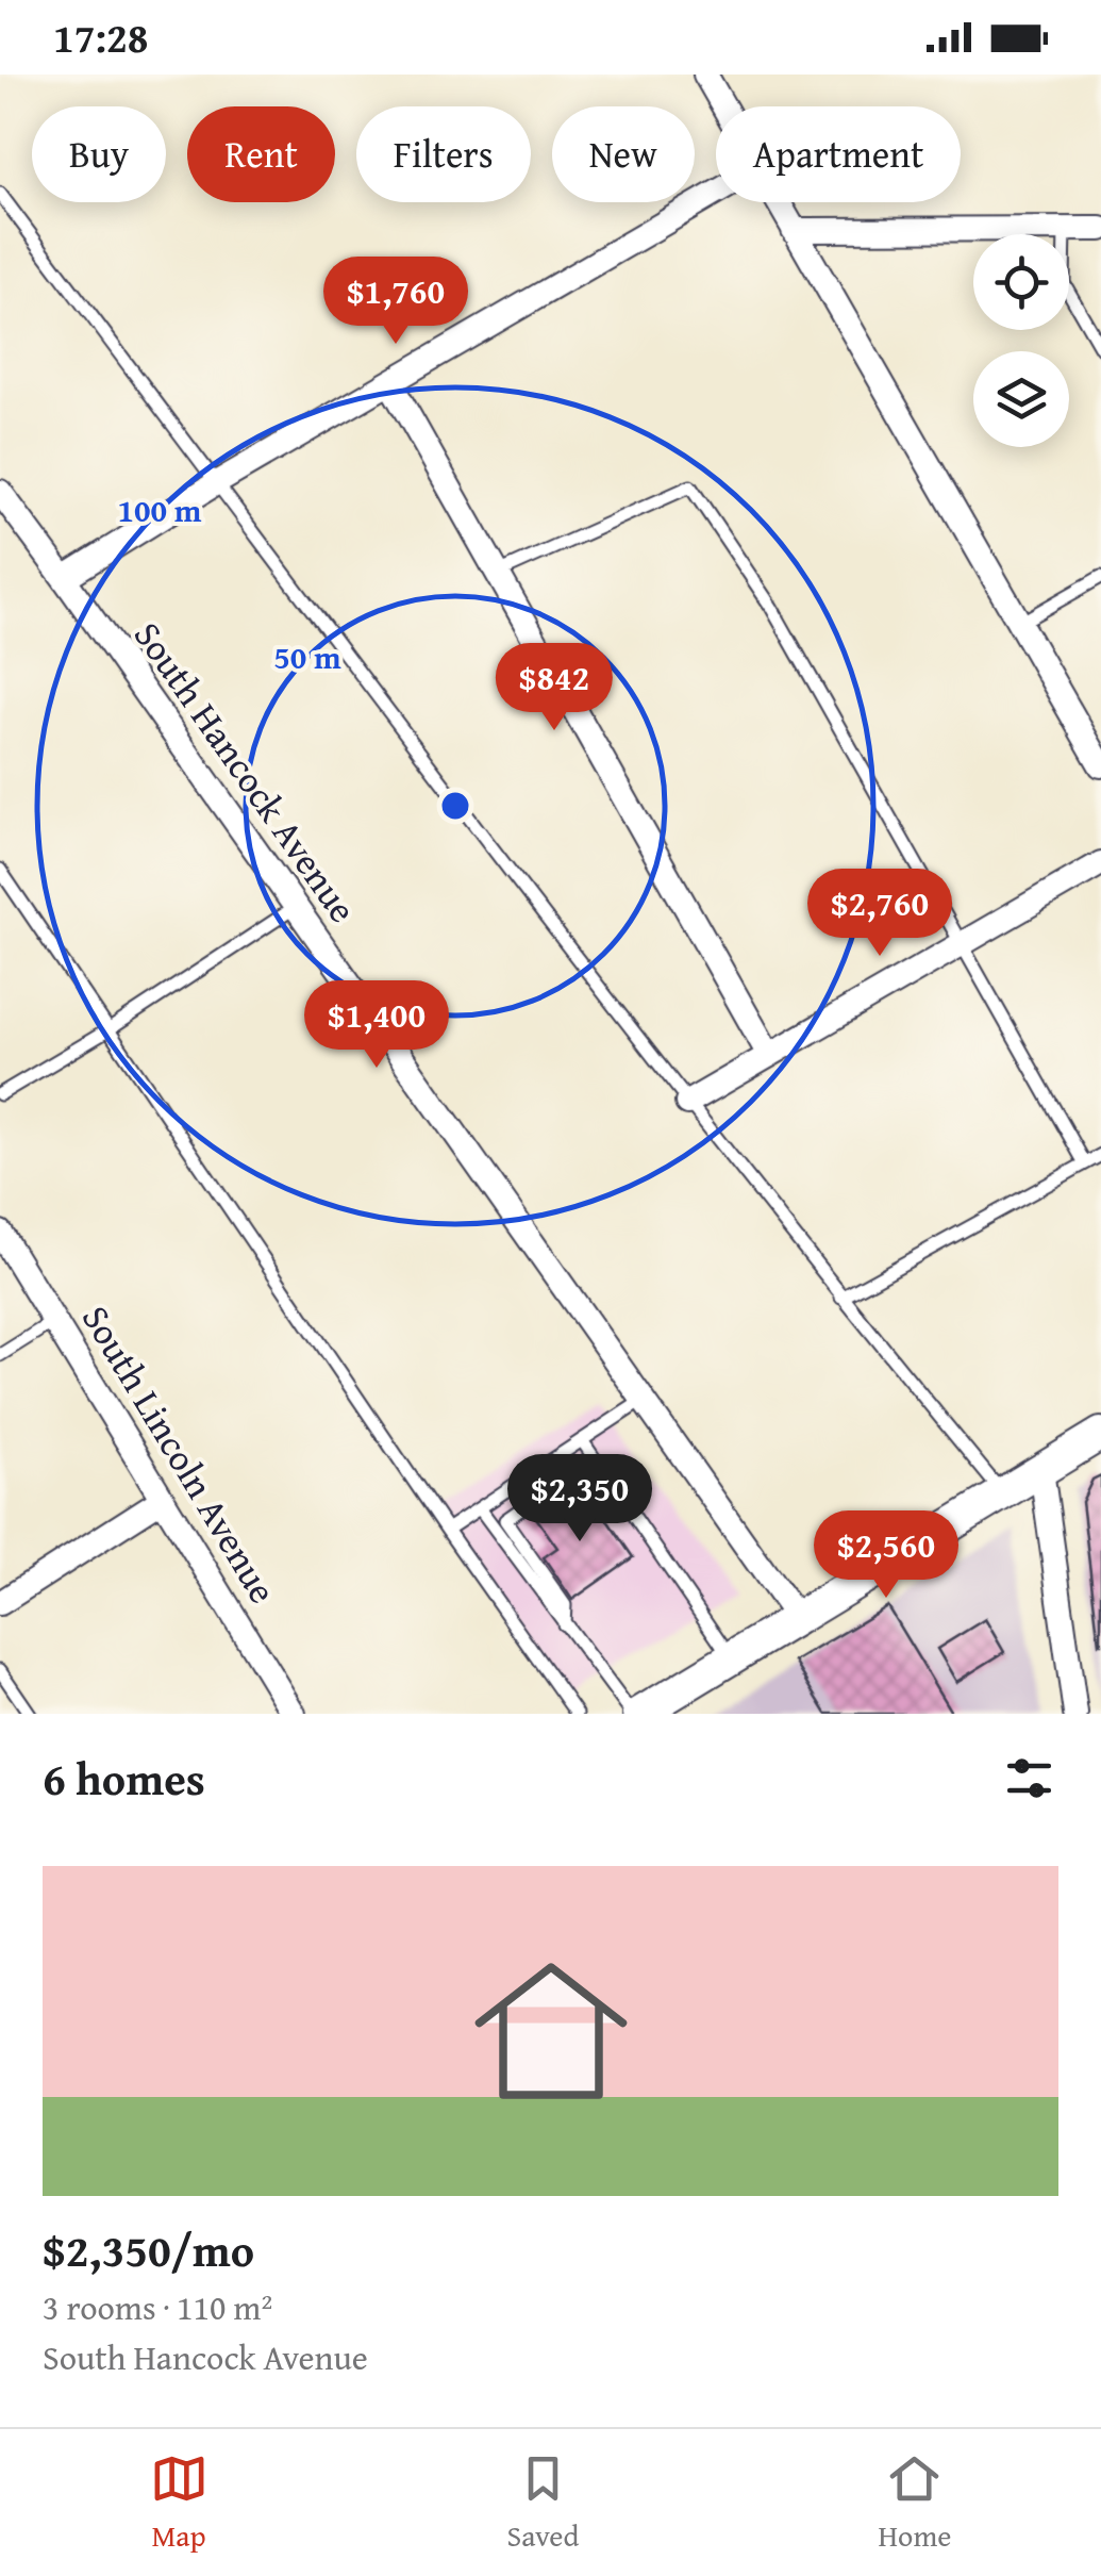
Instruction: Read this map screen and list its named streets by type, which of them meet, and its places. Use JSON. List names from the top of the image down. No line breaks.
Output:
{"streets":{"street":["South Hancock Avenue","South Lincoln Avenue"]},"page":{"status":"17:28","chip":["Buy","Rent","Filters","New","Apartment"],"price":["$1,760","$842","$2,760","$1,400","$2,350","$2,560"],"heading":"6 homes","list":[{"name":"$2,350/mo","note":"3 rooms · 110 m² · South Hancock Avenue"}],"tabs":["Map","Saved","Home"]},"rings":["100 m","50 m"]}
